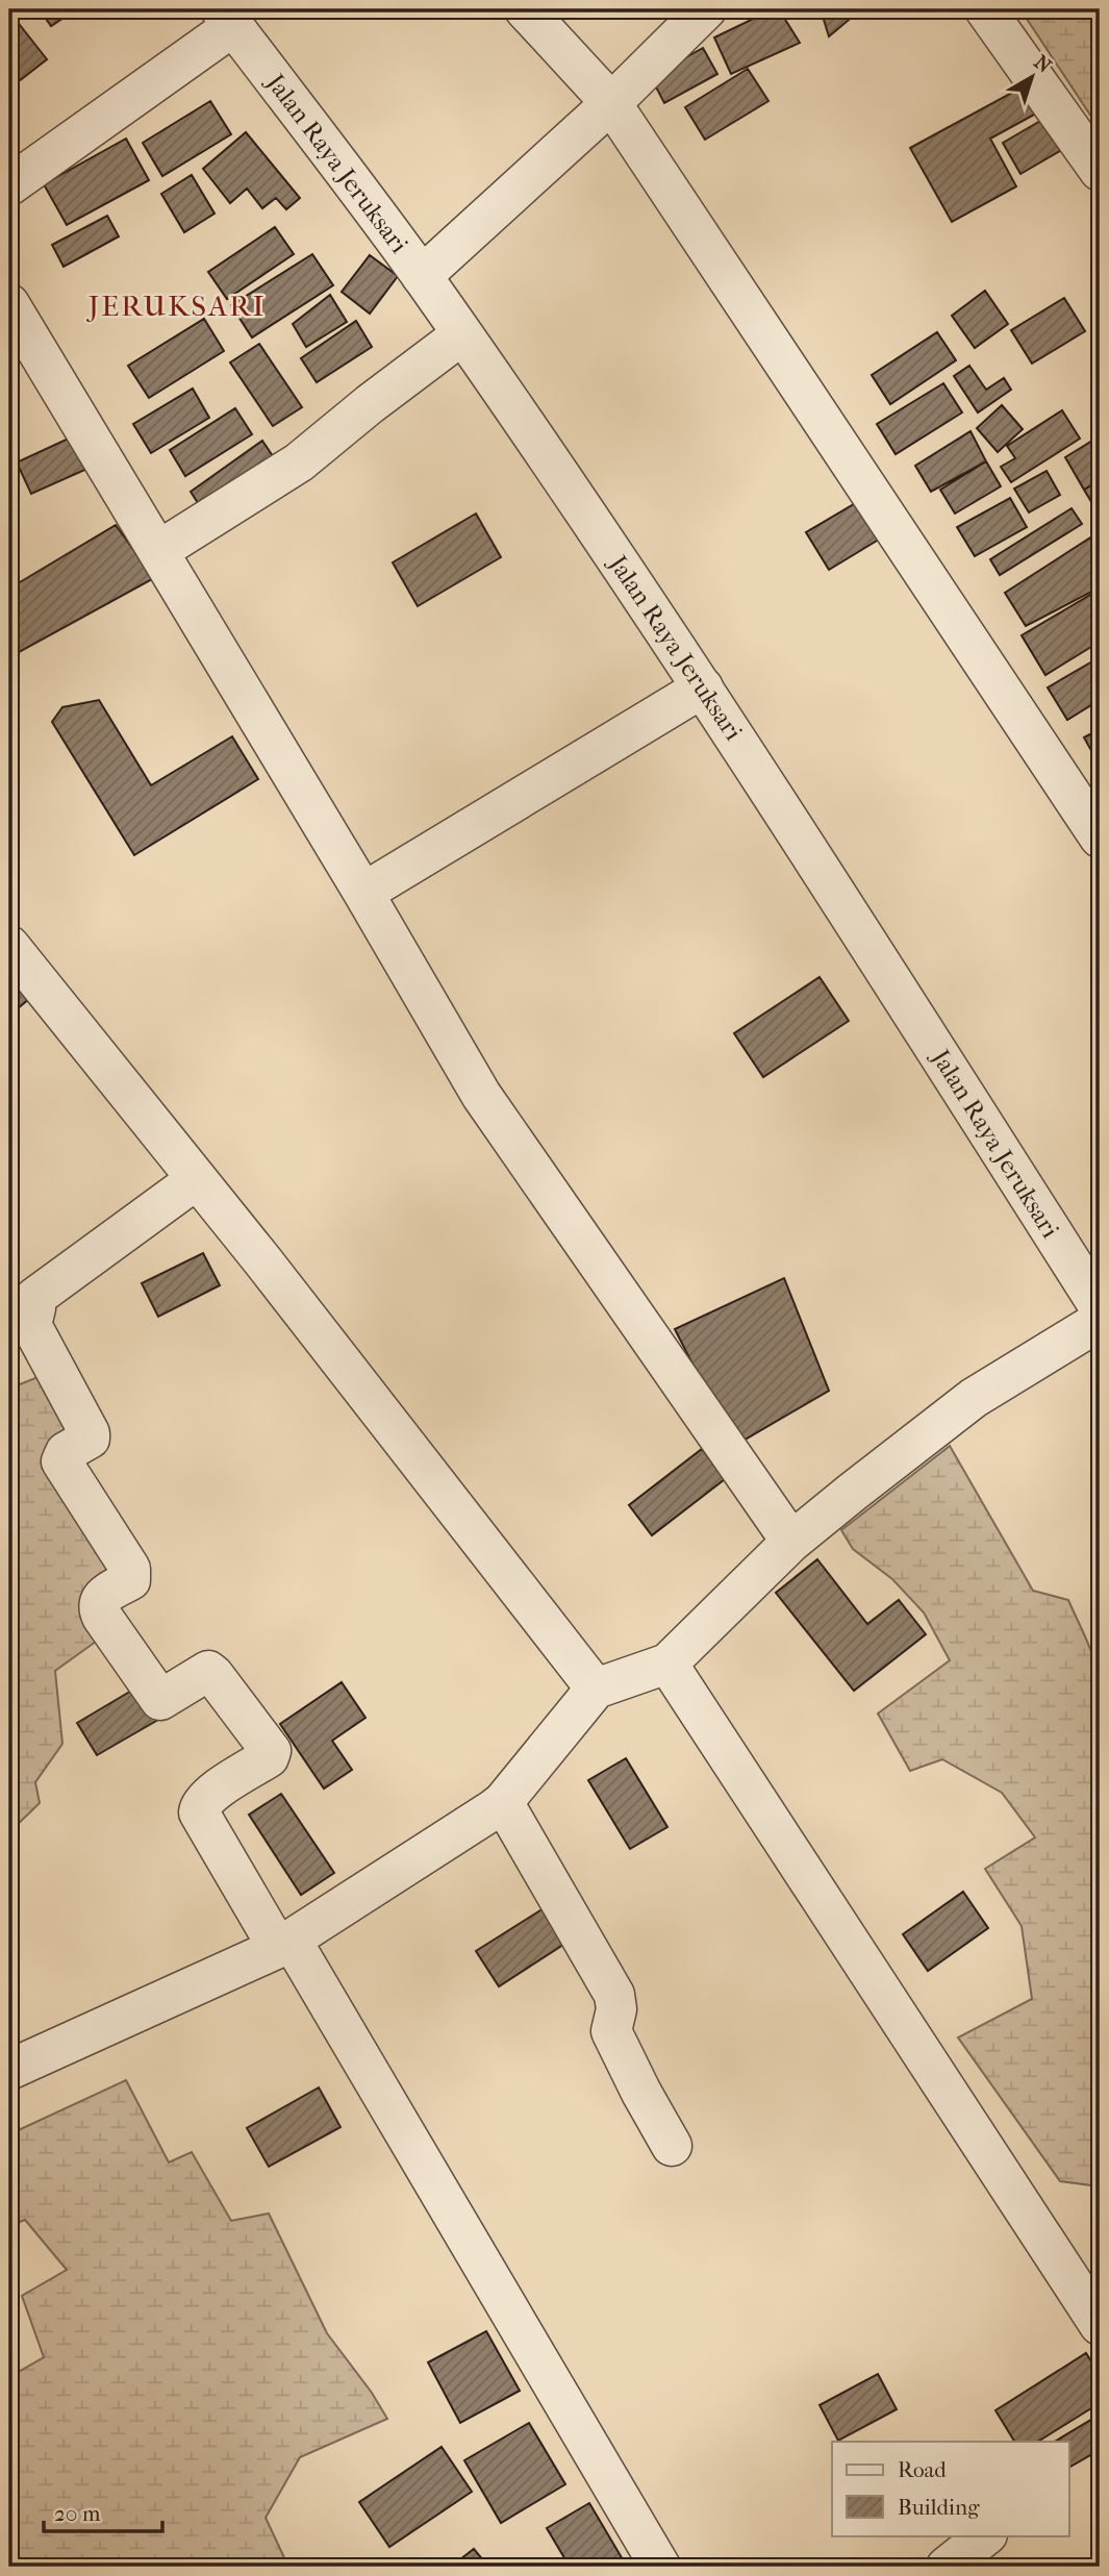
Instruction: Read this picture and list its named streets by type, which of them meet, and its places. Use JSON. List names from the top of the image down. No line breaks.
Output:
{"streets":{"street":["Jalan Raya Jeruksari"]},"districts":["JERUKSARI"],"legend":["Road","Building"],"scale_bar":"20 m","north":"top right"}
